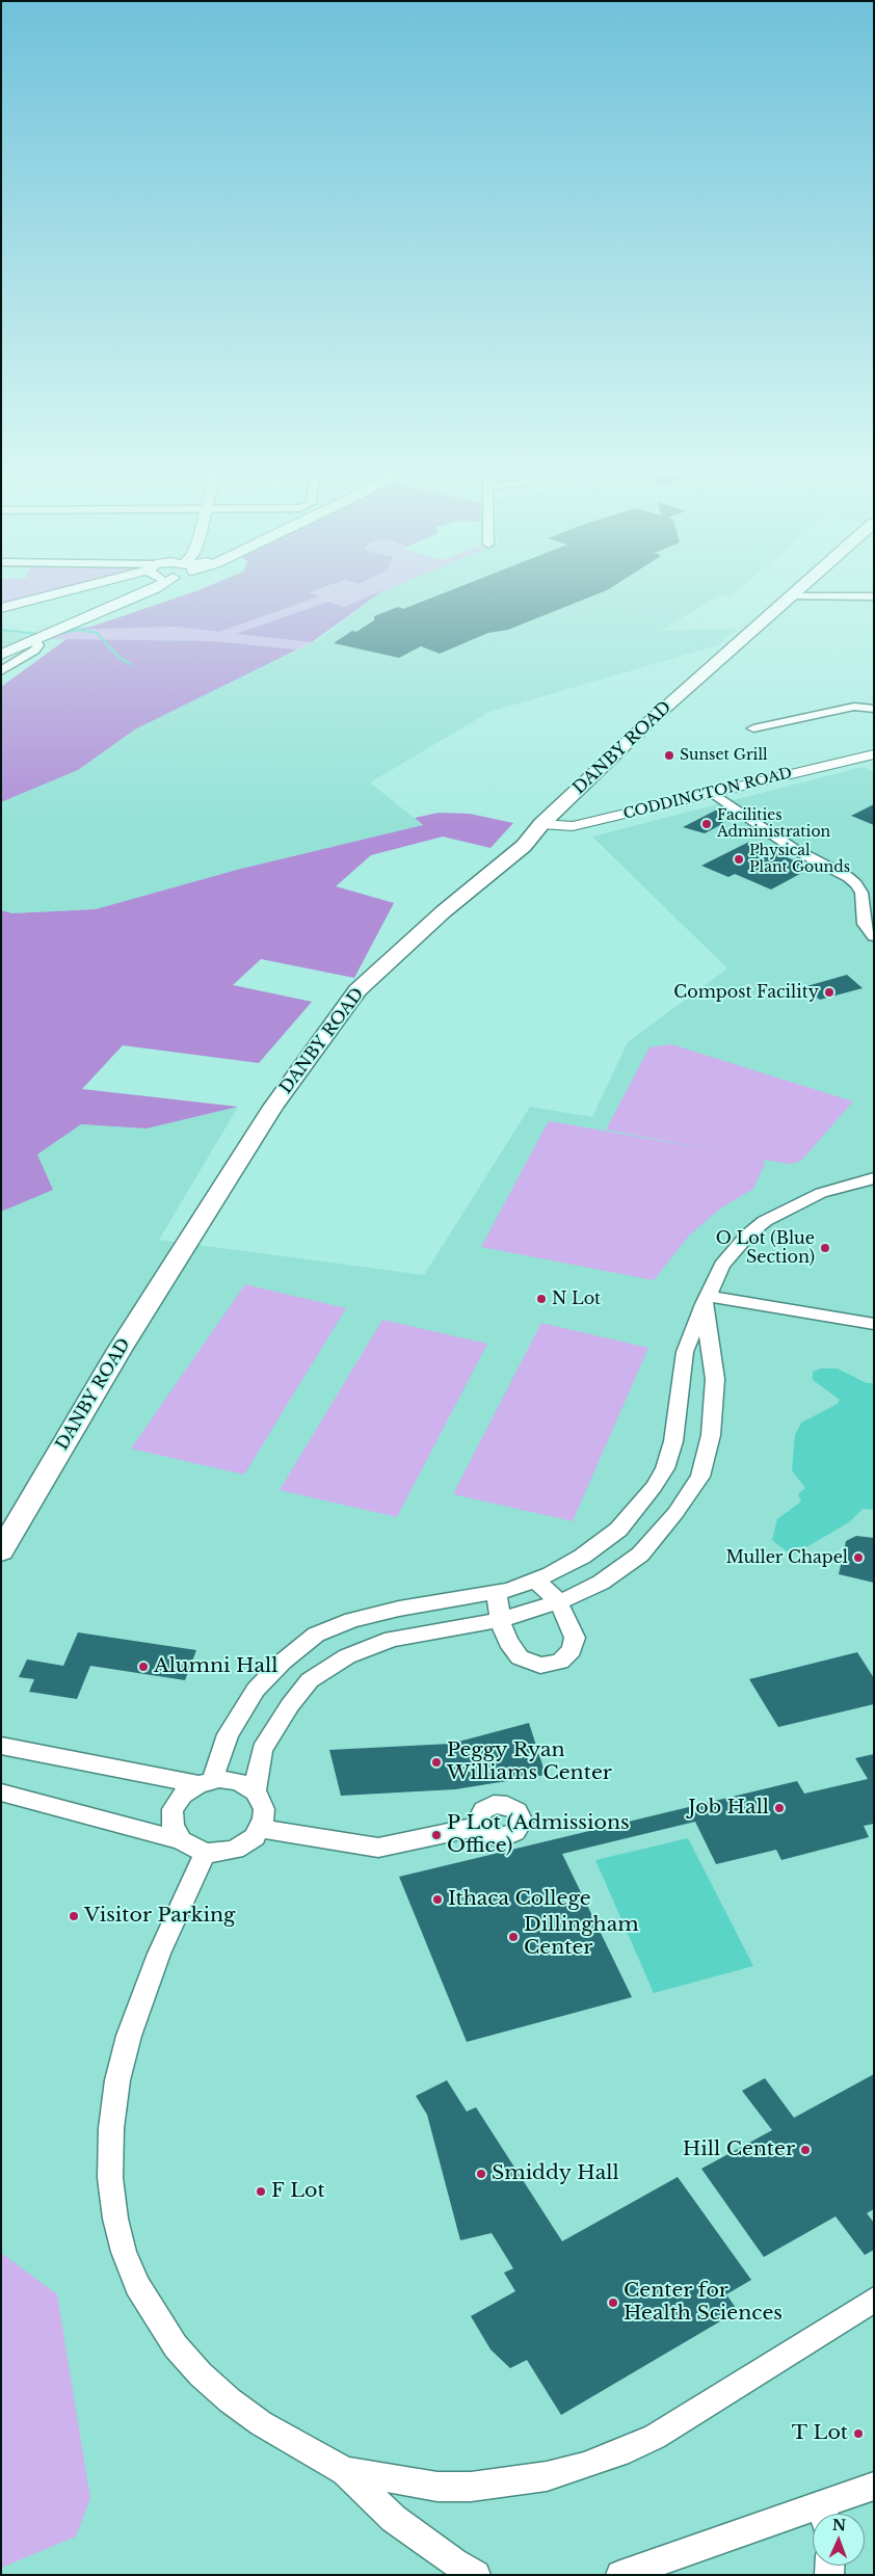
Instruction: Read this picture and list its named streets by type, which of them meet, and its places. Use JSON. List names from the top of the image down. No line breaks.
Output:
{"streets":{"main road":["DANBY ROAD"],"street":["CODDINGTON ROAD"]},"crossings":[["DANBY ROAD","CODDINGTON ROAD"]],"places":["Sunset Grill","Facilities Administration","Physical Plant Gounds","Compost Facility","O Lot (Blue Section)","N Lot","Muller Chapel","Alumni Hall","Peggy Ryan Williams Center","Job Hall","P Lot (Admissions Office)","Ithaca College","Visitor Parking","Dillingham Center","Hill Center","Smiddy Hall","F Lot","Center for Health Sciences","T Lot"],"north":"top"}
